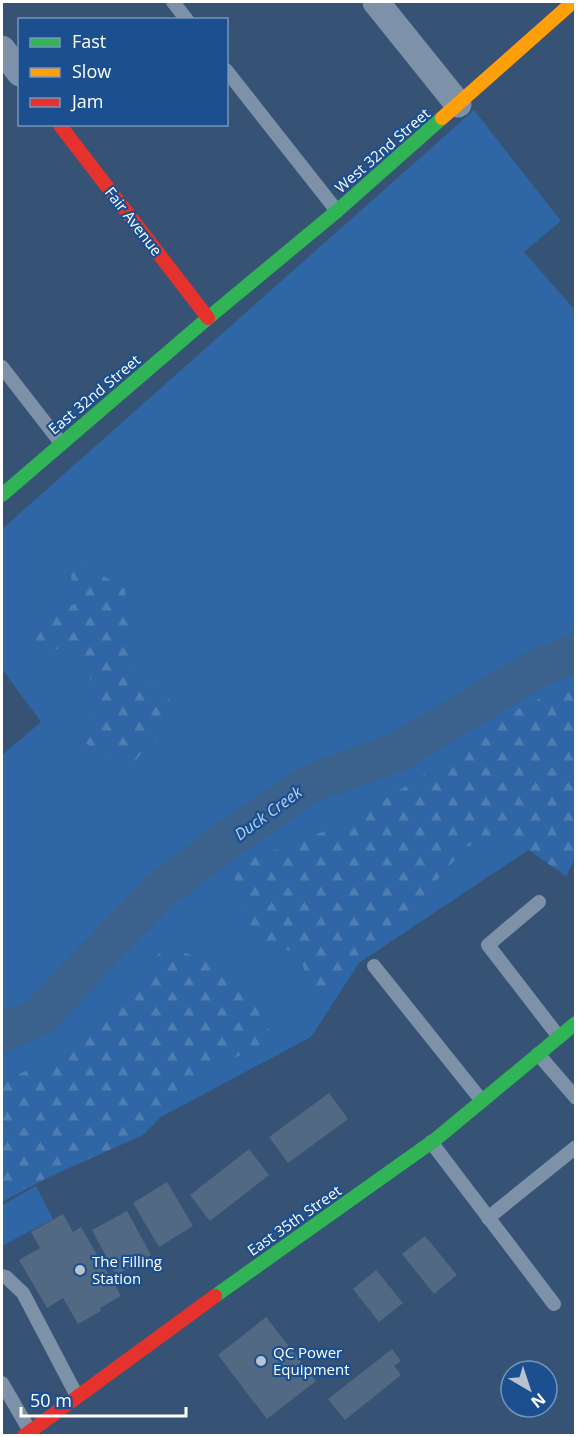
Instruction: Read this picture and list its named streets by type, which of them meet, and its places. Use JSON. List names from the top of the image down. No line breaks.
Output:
{"streets":{"street":["West 32nd Street","Fair Avenue","East 32nd Street","East 35th Street"]},"crossings":[["West 32nd Street","Fair Avenue"],["West 32nd Street","East 32nd Street"],["Fair Avenue","East 32nd Street"]],"water":["Duck Creek"],"places":["The Filling Station","QC Power Equipment"],"legend":["Fast","Slow","Jam"],"scale_bar":"50 m","north":"bottom right"}
